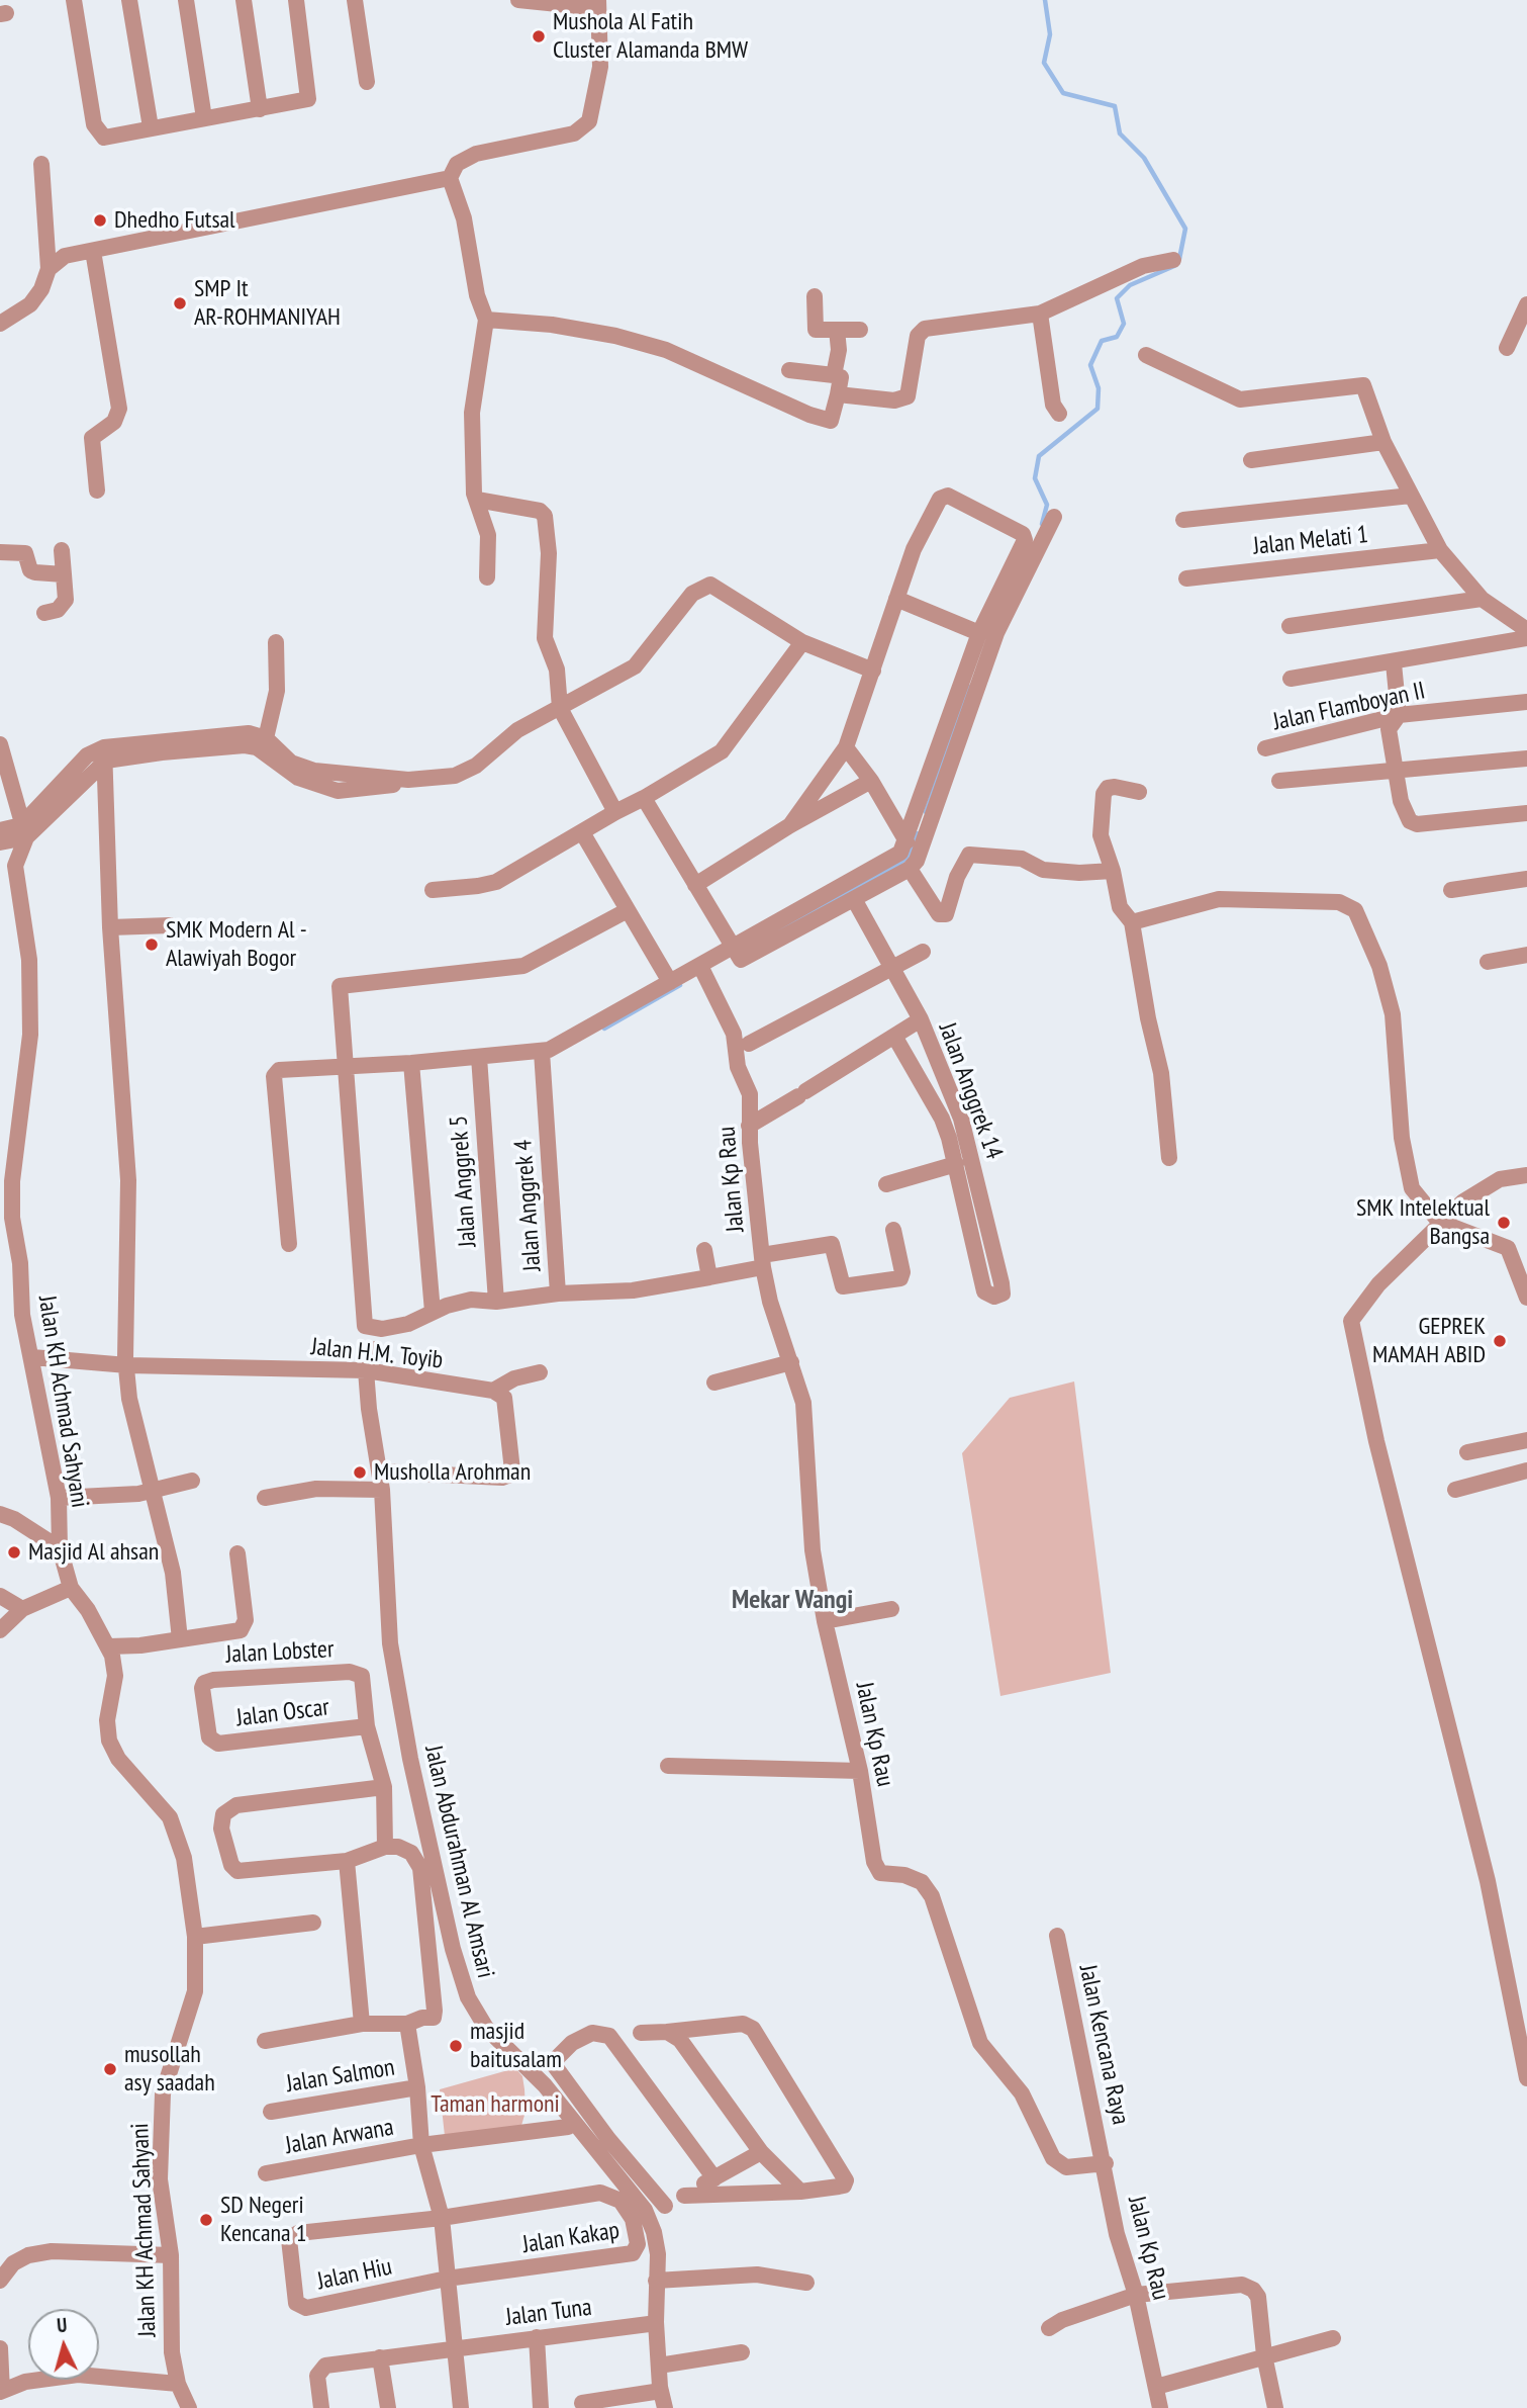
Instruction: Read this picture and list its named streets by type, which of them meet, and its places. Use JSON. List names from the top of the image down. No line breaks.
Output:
{"streets":{"street":["Jalan Melati 1","Jalan Flamboyan II","Jalan Anggrek 14","Jalan Kp Rau","Jalan Anggrek 5","Jalan Anggrek 4","Jalan H.M. Toyib","Jalan KH Achmad Sahyani","Jalan Lobster","Jalan Oscar","Jalan Abdurahman Al Amsari","Jalan Kencana Raya","Jalan Salmon","Jalan Arwana","Jalan Kakap","Jalan Hiu","Jalan Tuna"]},"crossings":[["Jalan Kp Rau","Jalan Kencana Raya"],["Jalan Anggrek 5","Jalan Anggrek 4"],["Jalan H.M. Toyib","Jalan KH Achmad Sahyani"],["Jalan H.M. Toyib","Jalan Abdurahman Al Amsari"],["Jalan Lobster","Jalan Oscar"],["Jalan Kakap","Jalan Hiu"]],"districts":["Mekar Wangi"],"parks":["Taman harmoni"],"places":["Mushola Al Fatih Cluster Alamanda BMW","Dhedho Futsal","SMP It AR-ROHMANIYAH","SMK Modern Al - Alawiyah Bogor","SMK Intelektual Bangsa","GEPREK MAMAH ABID","Musholla Arohman","Masjid Al ahsan","masjid baitusalam","musollah asy saadah","SD Negeri Kencana 1"],"north":"top"}
